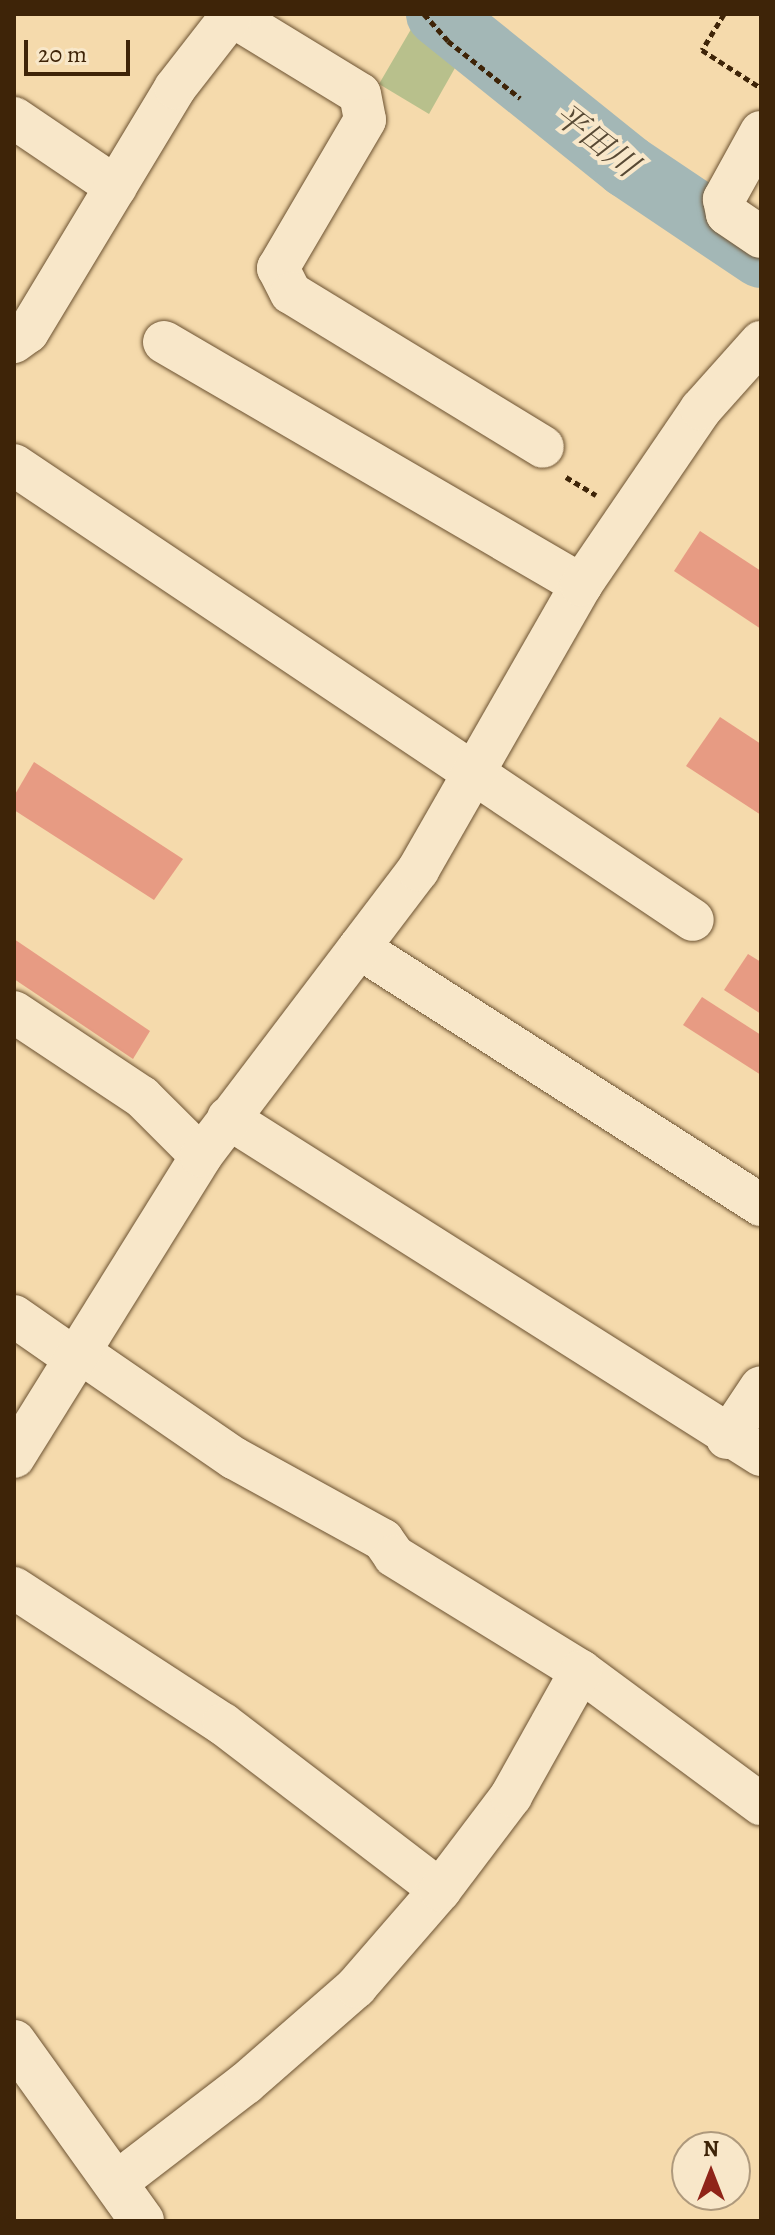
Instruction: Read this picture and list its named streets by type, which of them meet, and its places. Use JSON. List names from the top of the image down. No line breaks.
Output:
{"water":["平田川"],"scale_bar":"20 m","north":"top"}
